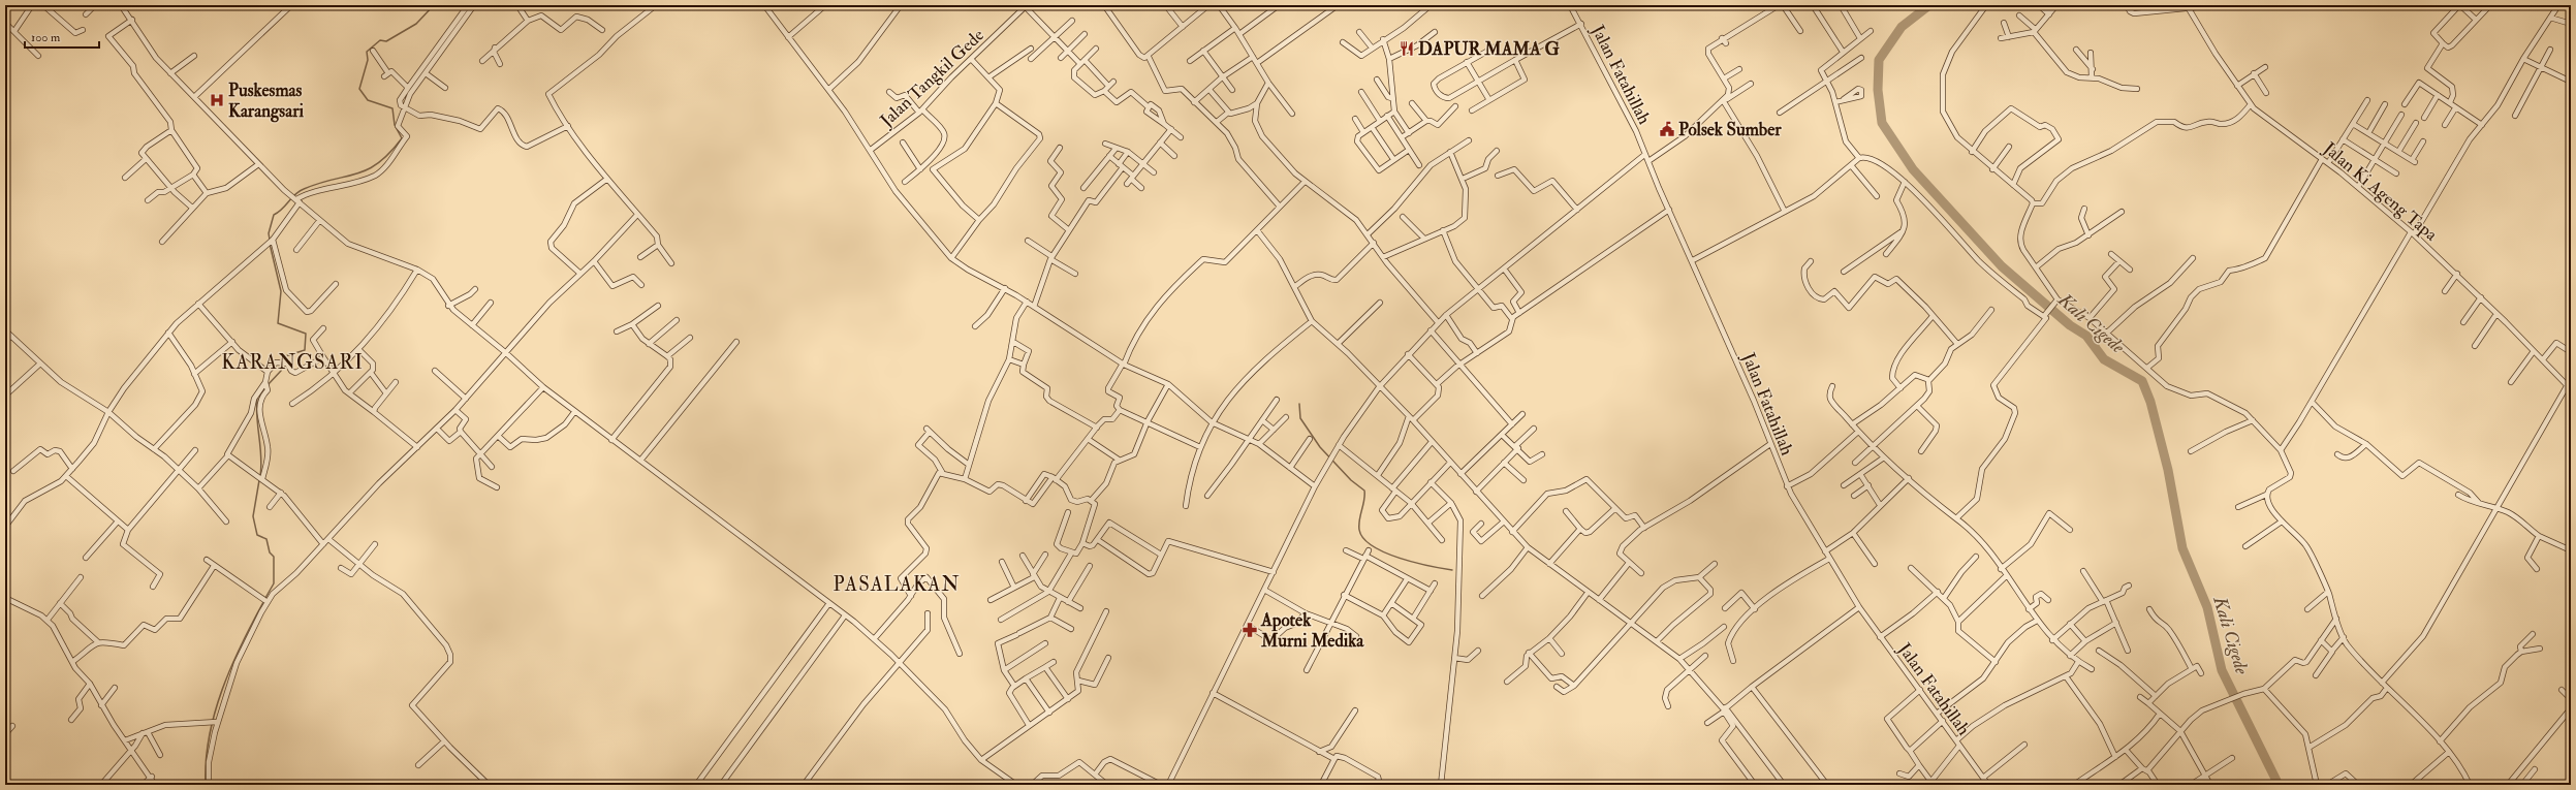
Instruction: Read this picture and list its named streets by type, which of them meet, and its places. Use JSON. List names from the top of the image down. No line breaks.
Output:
{"streets":{"street":["Jalan Fatahillah","Jalan Tangkil Gede","Jalan Ki Ageng Tapa"]},"districts":["KARANGSARI","PASALAKAN"],"water":["Kali Cigede"],"places":{"restaurant":["DAPUR MAMA G"],"hospital":["Puskesmas Karangsari"],"public building":["Polsek Sumber"],"pharmacy":["Apotek Murni Medika"]},"scale_bar":"100 m"}
